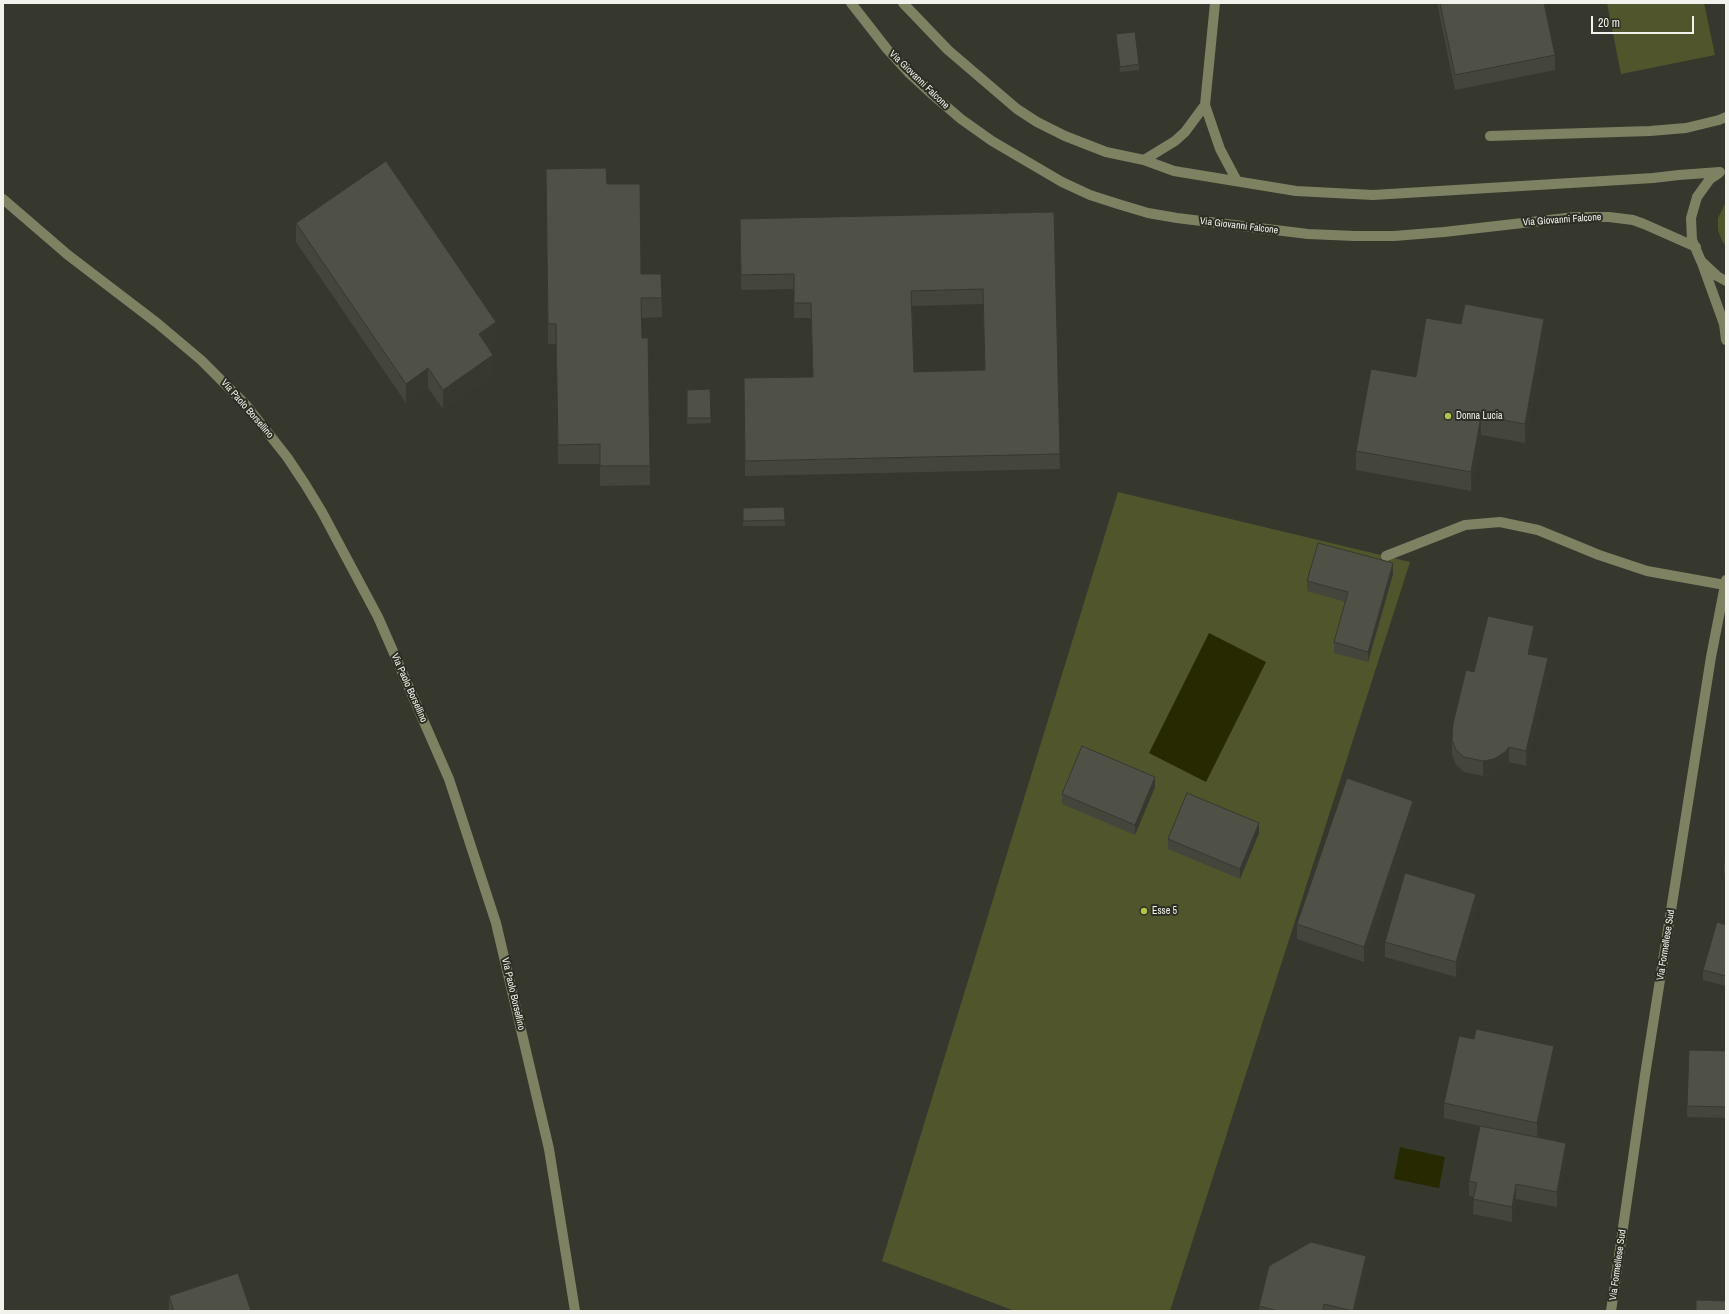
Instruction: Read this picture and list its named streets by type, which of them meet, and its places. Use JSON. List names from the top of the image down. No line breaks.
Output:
{"streets":{"street":["Via Giovanni Falcone","Via Paolo Borsellino","Via Formellese Sud"]},"places":["Donna Lucia","Esse 5"],"scale_bar":"20 m"}
